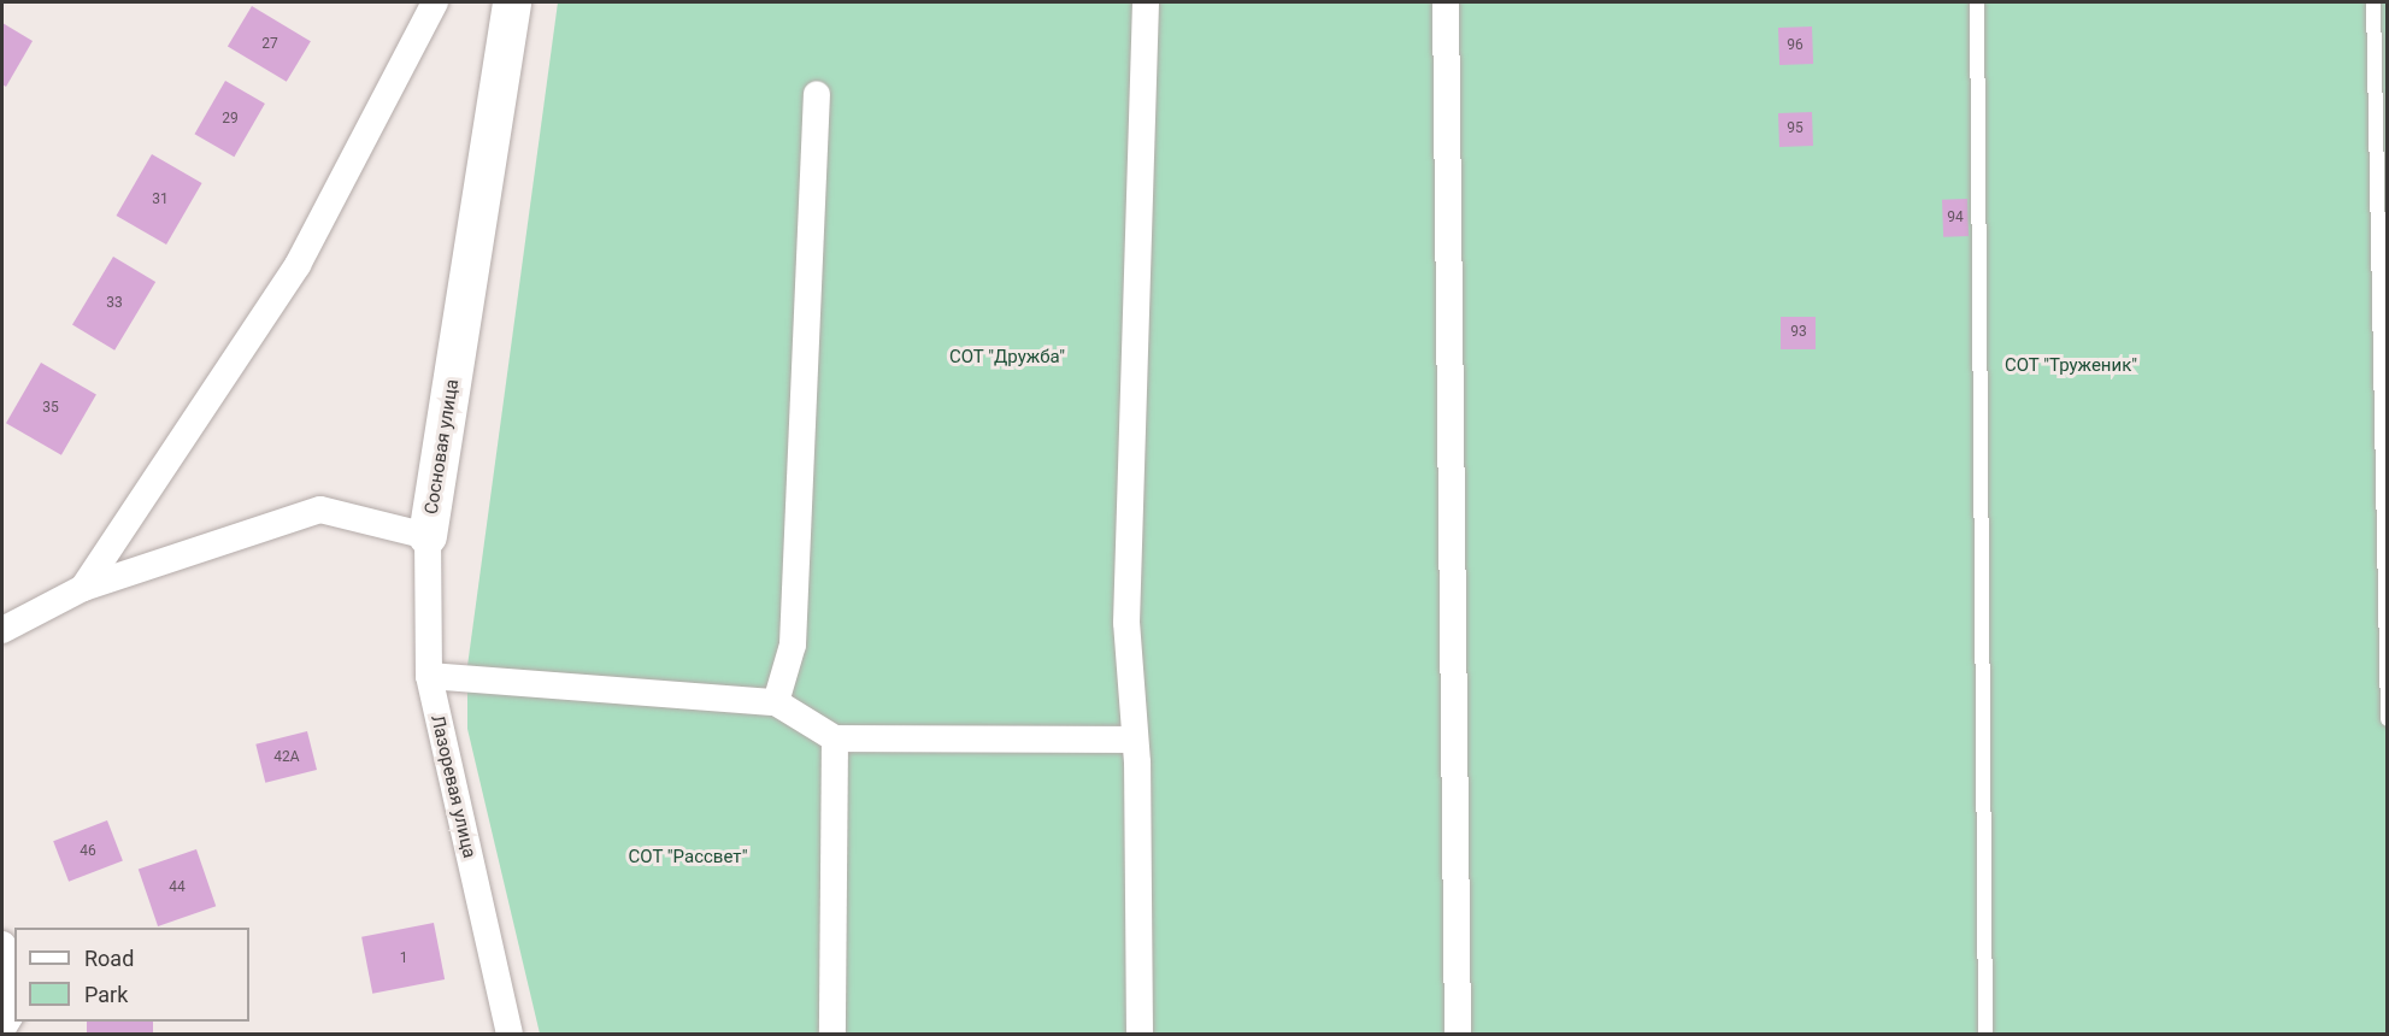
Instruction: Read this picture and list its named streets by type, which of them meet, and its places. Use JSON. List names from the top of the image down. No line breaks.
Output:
{"streets":{"street":["Сосновая улица","Лазоревая улица"]},"crossings":[["Сосновая улица","Лазоревая улица"]],"parks":["СОТ \"Дружба\"","СОТ \"Труженик\"","СОТ \"Рассвет\""],"house_numbers":["27","96","29","95","31","94","33","93","35","42А","46","44","1"],"legend":["Road","Park"]}
